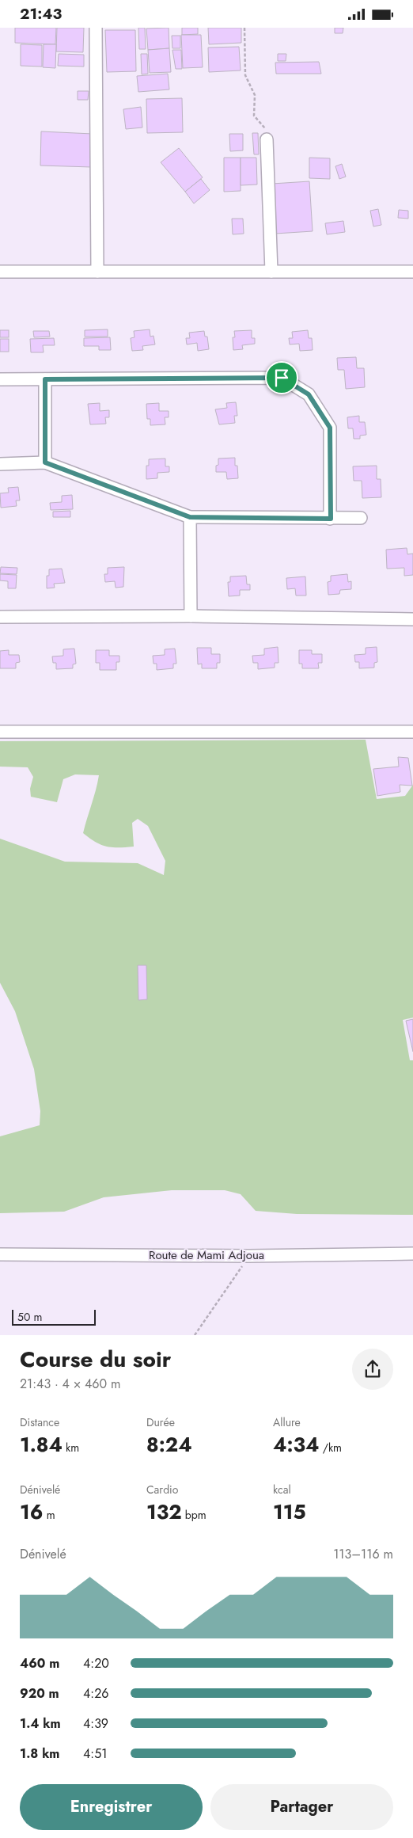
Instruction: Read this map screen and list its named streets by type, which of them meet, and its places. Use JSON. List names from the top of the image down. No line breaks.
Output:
{"streets":{"street":["Route de Mami Adjoua"]},"scale_bar":"50 m","page":{"status":"21:43","scale":"50 m","heading":["Course du soir","21:43 · 4 × 460 m"],"stats":[["Distance","1.84 km"],["Durée","8:24"],["Allure","4:34 /km"],["Dénivelé","16 m"],["Cardio","132 bpm"],["kcal","115"]],"chart":["Dénivelé","113–116 m"],"list":[{"name":"460 m","note":"4:20"},{"name":"920 m","note":"4:26"},{"name":"1.4 km","note":"4:39"},{"name":"1.8 km","note":"4:51"}],"buttons":["Enregistrer","Partager"]}}
